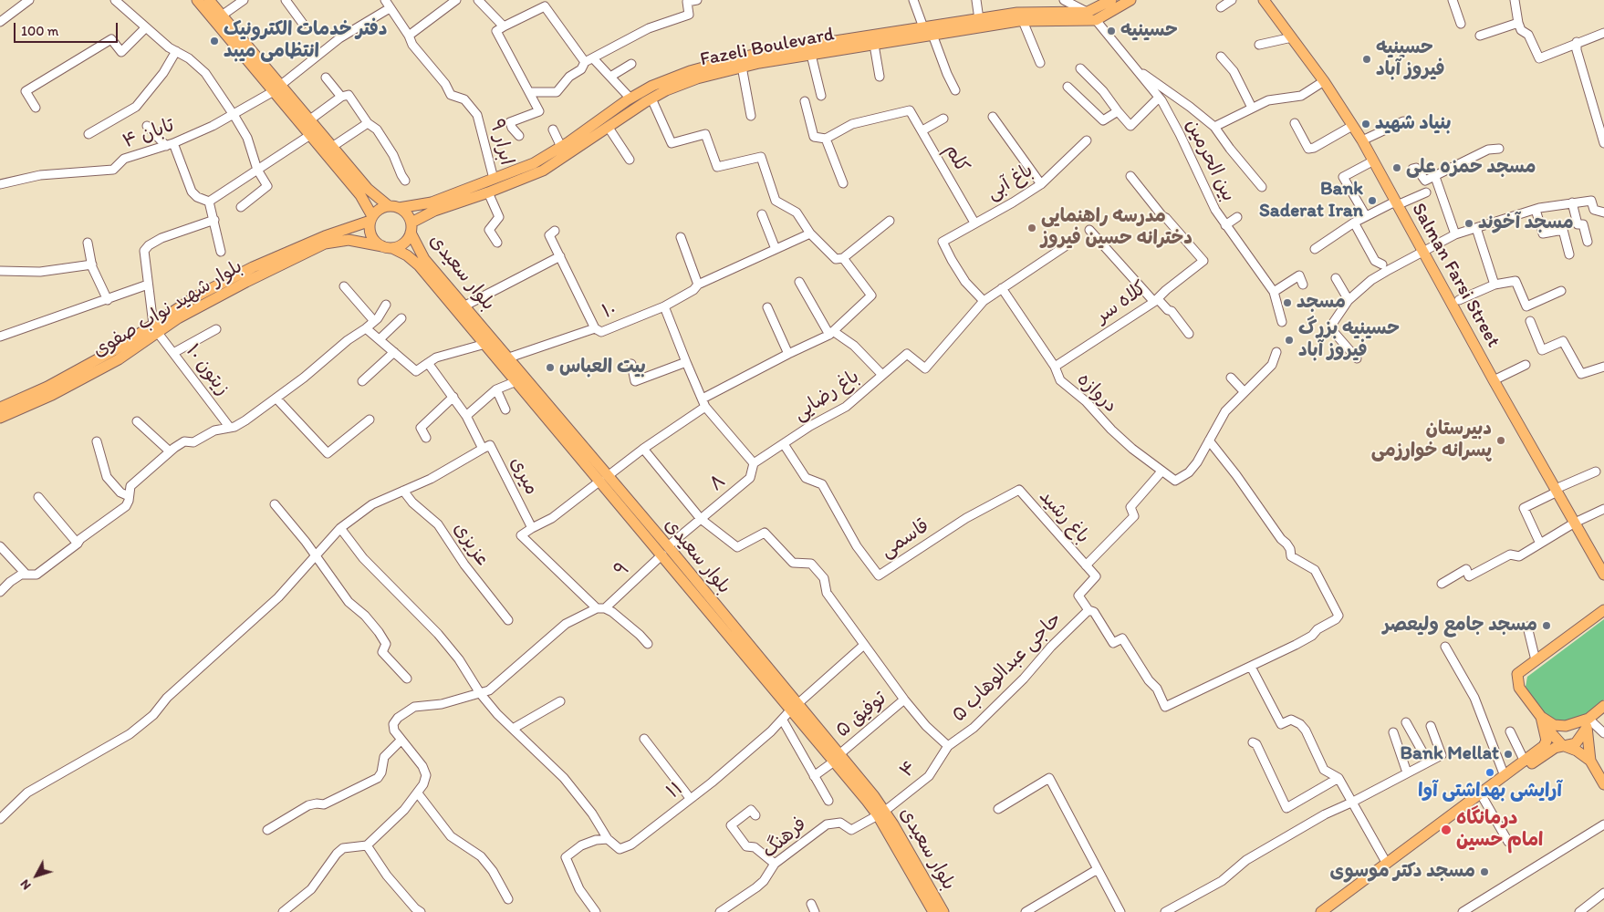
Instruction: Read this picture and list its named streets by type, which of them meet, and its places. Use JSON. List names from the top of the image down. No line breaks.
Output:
{"streets":{"main road":["Fazeli Boulevard","بلوار سعیدی","Salman Farsi Street","بلوار شهید نواب صفوی"],"street":["تابان ۴","ابرار ۹","کلم","بین الحرمین","باغ آبی","کلاه سر","۱۰","زیتون ۱۰","دروازه","باغ رضایی","میری","۸","باغ رشید","قاسمی","عزیزی","۹","حاجی عبدالوهاب ۵","توفیق ۵","۴","۱۱","فرهنگ"]},"crossings":[["Fazeli Boulevard","ابرار ۹"],["Fazeli Boulevard","بین الحرمین"],["Fazeli Boulevard","بلوار سعیدی"],["Fazeli Boulevard","بلوار شهید نواب صفوی"],["کلم","باغ آبی"],["باغ آبی","باغ رضایی"],["بلوار سعیدی","بلوار شهید نواب صفوی"],["بلوار سعیدی","۱۰"],["بلوار سعیدی","۸"],["بلوار سعیدی","۹"],["بلوار سعیدی","توفیق ۵"],["بلوار سعیدی","۴"],["بلوار سعیدی","۱۱"],["بلوار سعیدی","فرهنگ"],["کلاه سر","دروازه"],["بلوار شهید نواب صفوی","زیتون ۱۰"],["باغ رضایی","قاسمی"],["۸","۹"],["باغ رشید","قاسمی"],["حاجی عبدالوهاب ۵","۴"],["۴","فرهنگ"]],"places":["حسینیه","دفتر خدمات الکترونیک انتظامی میبد","حسینیه فیروز آباد","بنیاد شهید","مسجد حمزه علی","Bank Saderat Iran","مسجد آخوند","مدرسه راهنمایی دخترانه حسین فیروز","مسجد","حسینیه بزرگ فیروز آباد","بیت العباس","دبیرستان پسرانه خوارزمی","مسجد جامع ولیعصر","Bank Mellat","آرایشی بهداشتی آوا","درمانگاه امام حسین","مسجد دکتر موسوی"],"scale_bar":"100 m","north":"bottom left"}
